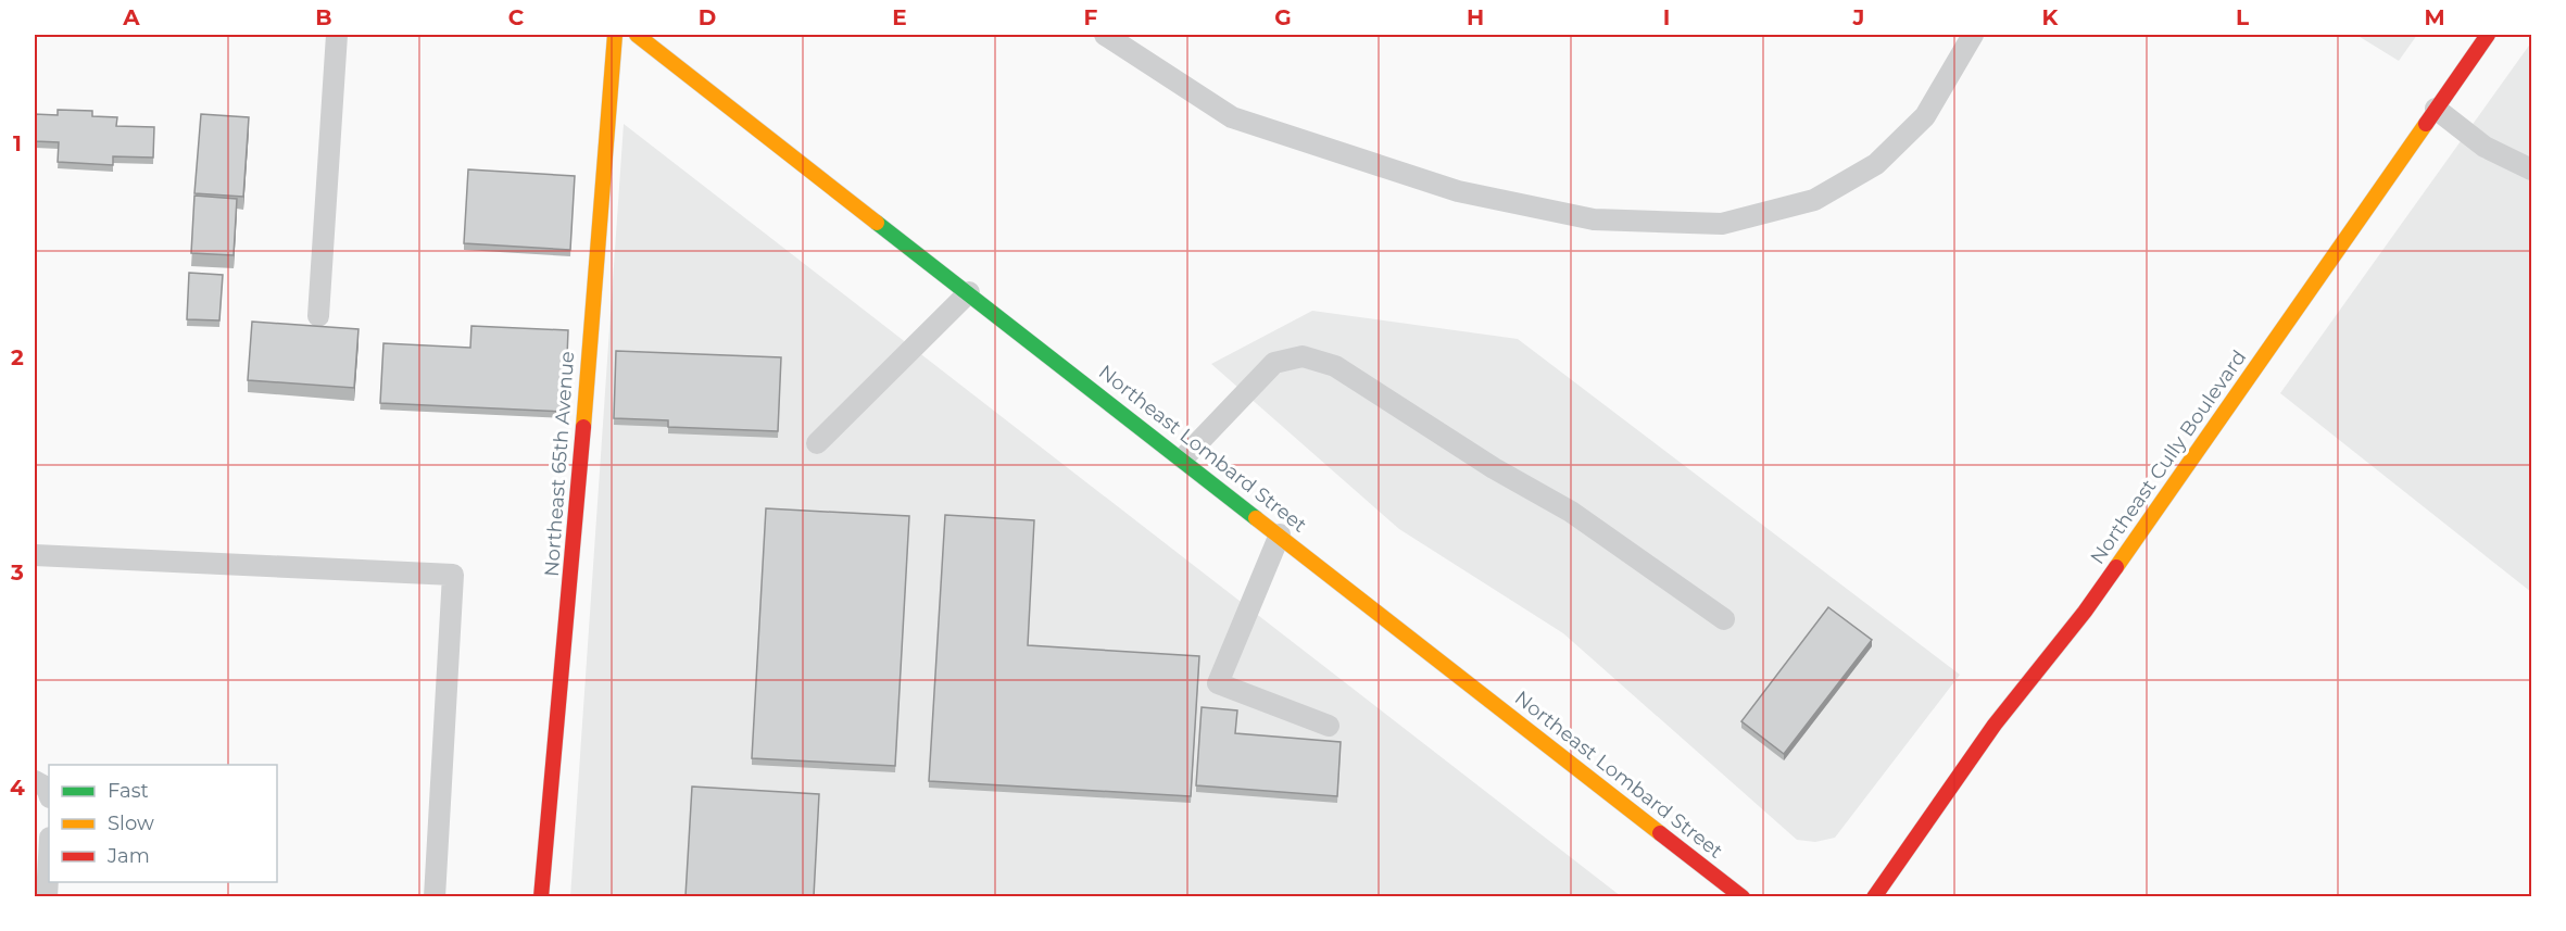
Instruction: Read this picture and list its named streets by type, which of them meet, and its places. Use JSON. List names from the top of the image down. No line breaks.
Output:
{"streets":{"street":["Northeast Lombard Street","Northeast Cully Boulevard","Northeast 65th Avenue"]},"legend":["Fast","Slow","Jam"],"grid":{"columns":["A","B","C","D","E","F","G","H","I","J","K","L","M"],"rows":["1","2","3","4"]}}
